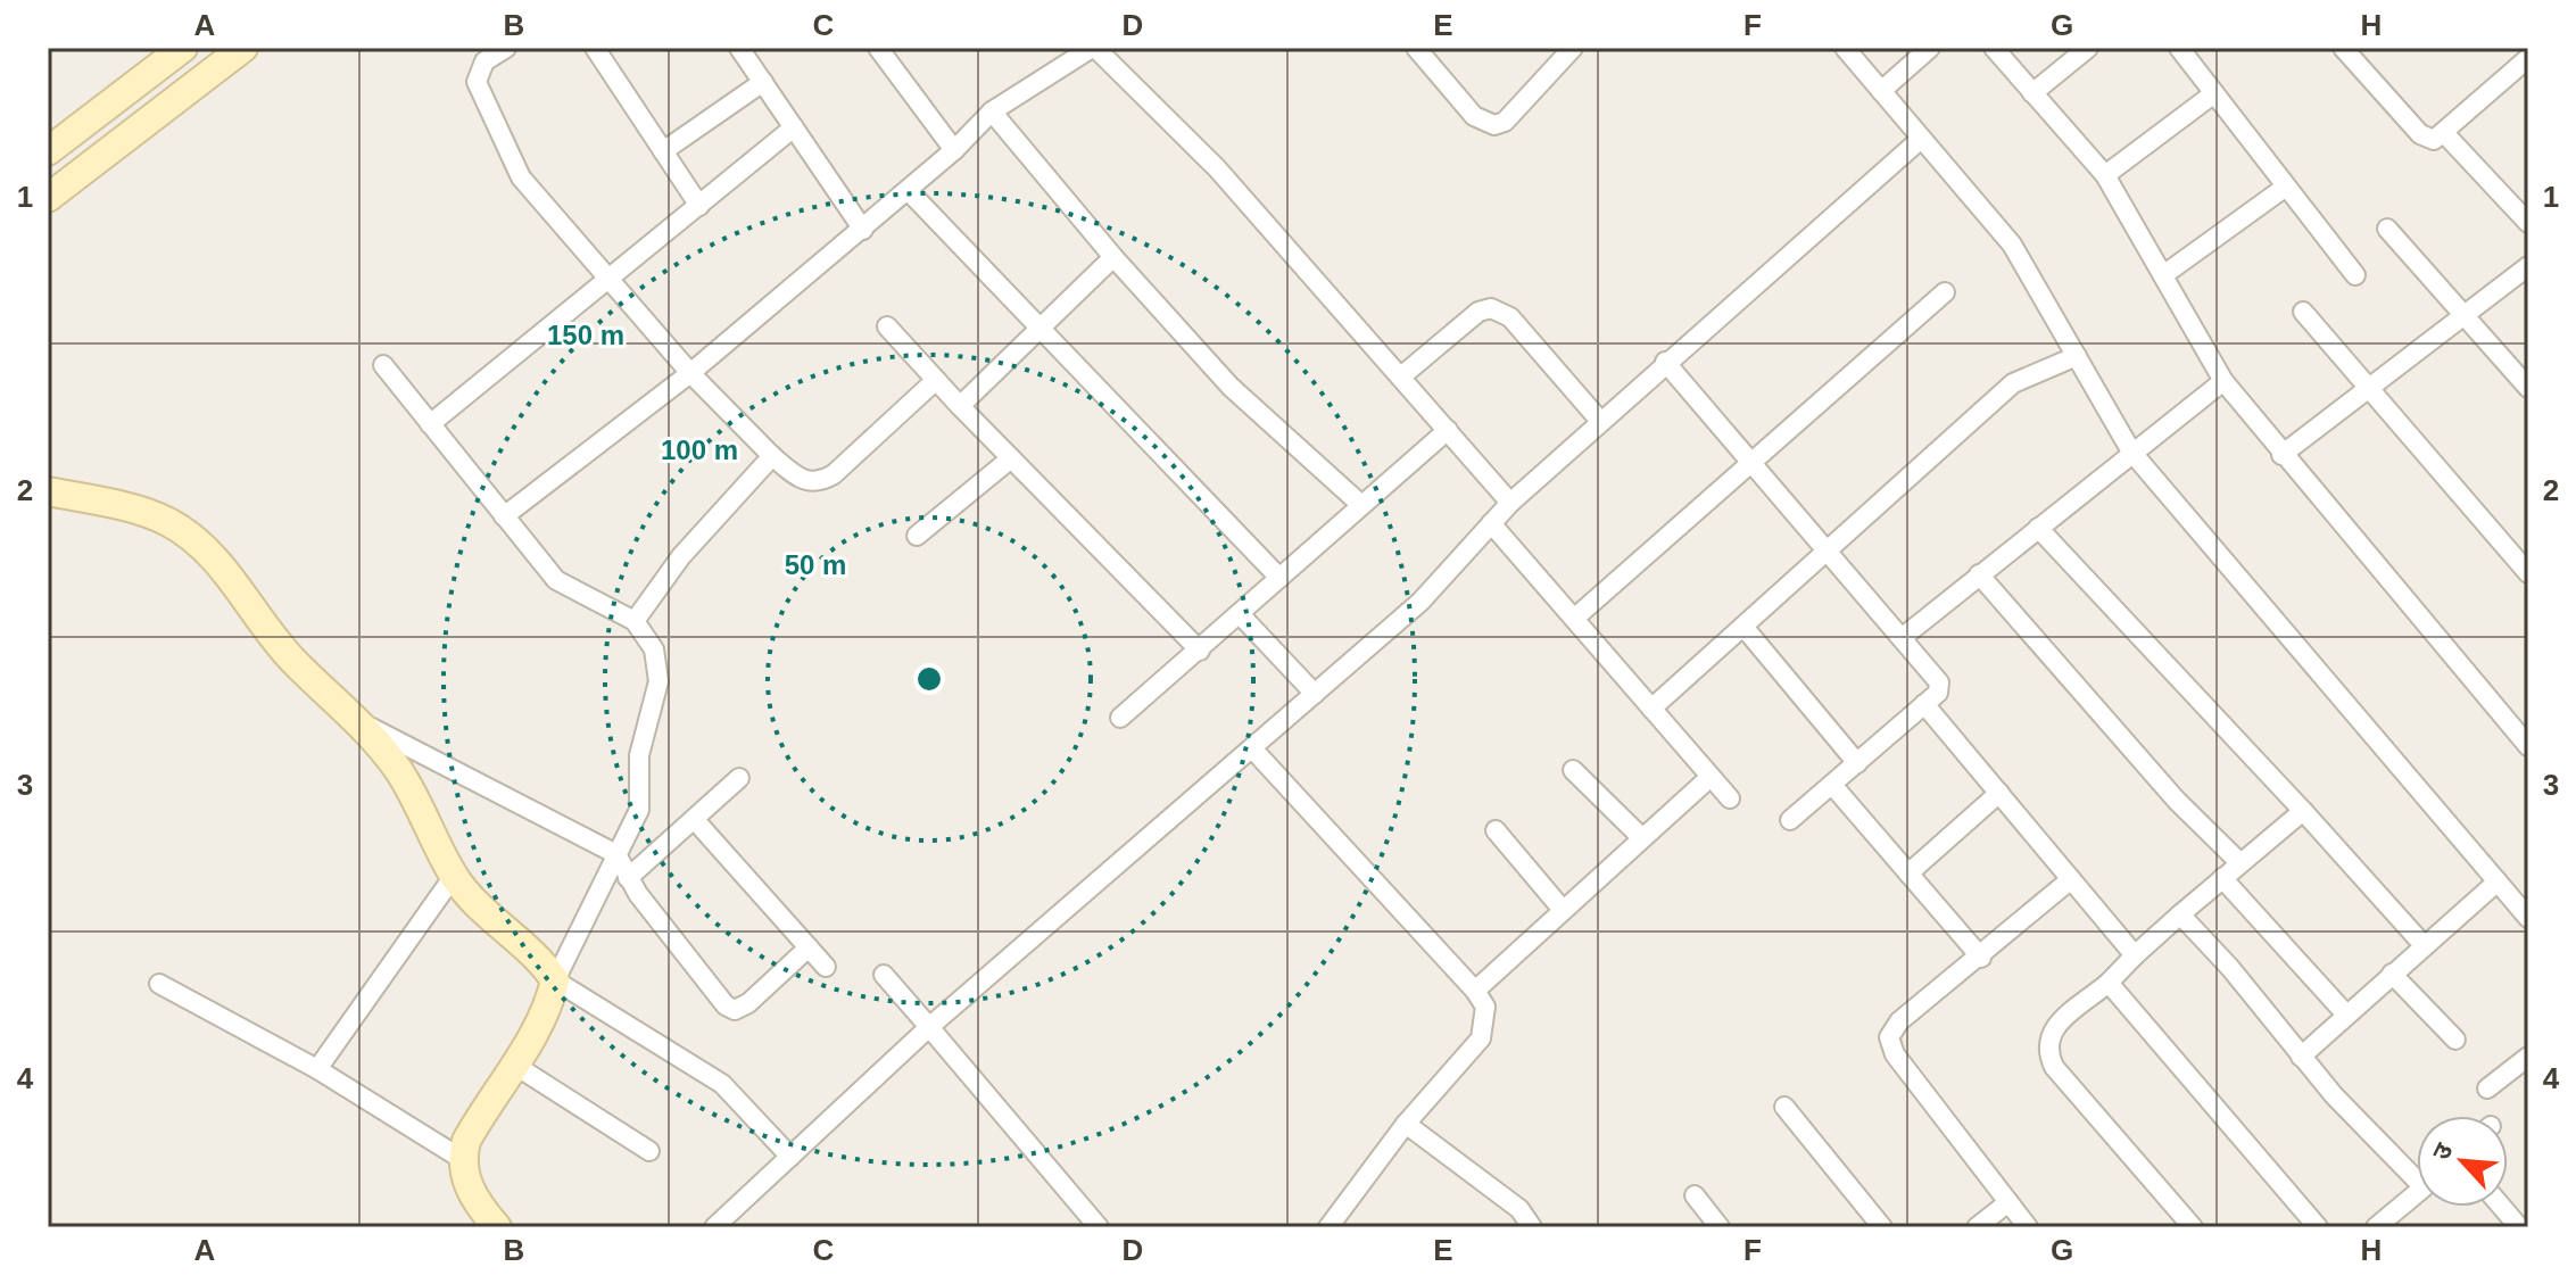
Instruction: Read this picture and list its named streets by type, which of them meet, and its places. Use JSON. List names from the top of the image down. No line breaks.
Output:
{"north":"top left","grid":{"columns":["A","B","C","D","E","F","G","H"],"rows":["1","2","3","4"]},"rings":["150 m","100 m","50 m"]}
